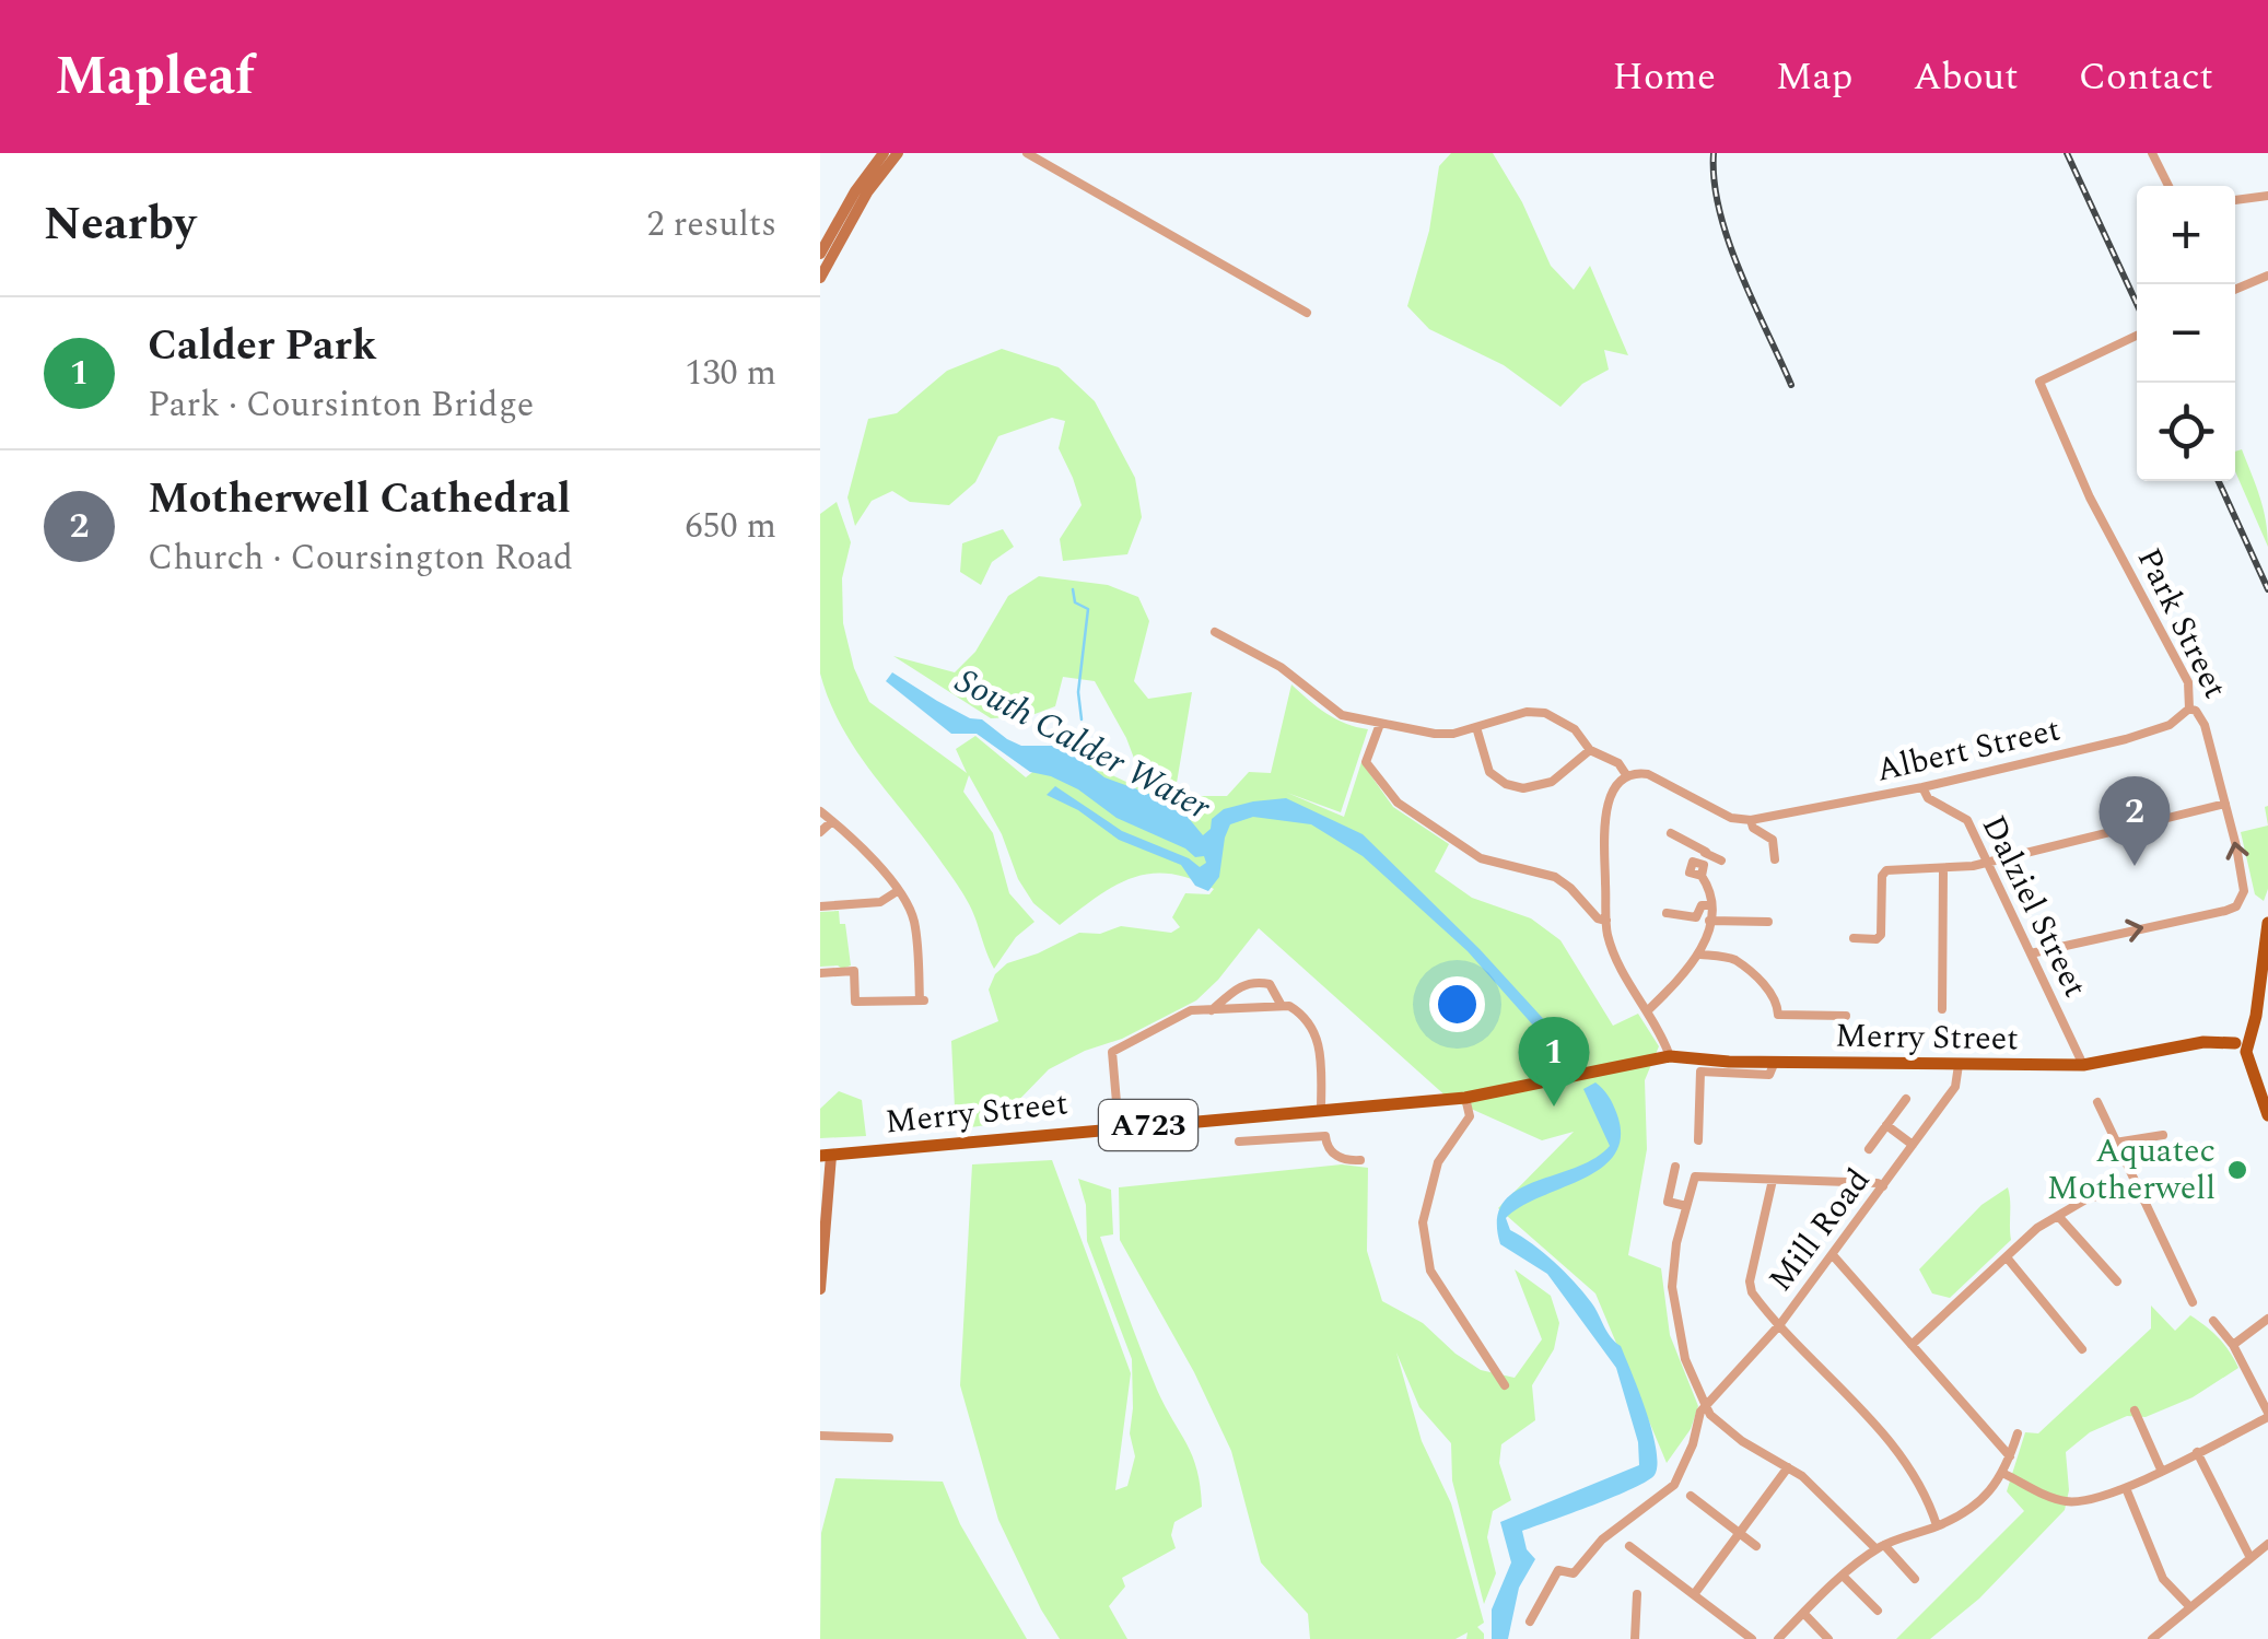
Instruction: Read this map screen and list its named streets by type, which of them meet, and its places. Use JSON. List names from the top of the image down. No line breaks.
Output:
{"streets":{"main road":["Merry Street","A723"],"street":["Park Street","Albert Street","Dalziel Street","Mill Road"]},"crossings":[["Park Street","Albert Street"],["Park Street","Dalziel Street"],["Albert Street","Dalziel Street"],["Dalziel Street","Merry Street"],["Merry Street","Mill Road"]],"water":["South Calder Water"],"places":["Aquatec Motherwell"],"page":{"header":"Mapleaf","nav":["Home","Map","About","Contact"],"heading":["Nearby","2 results"],"map_buttons":["+","−"],"list":[{"mark":"1","name":"Calder Park","note":"Park · Coursinton Bridge","value":"130 m"},{"mark":"2","name":"Motherwell Cathedral","note":"Church · Coursington Road","value":"650 m"}],"pins":["2","1"]}}
